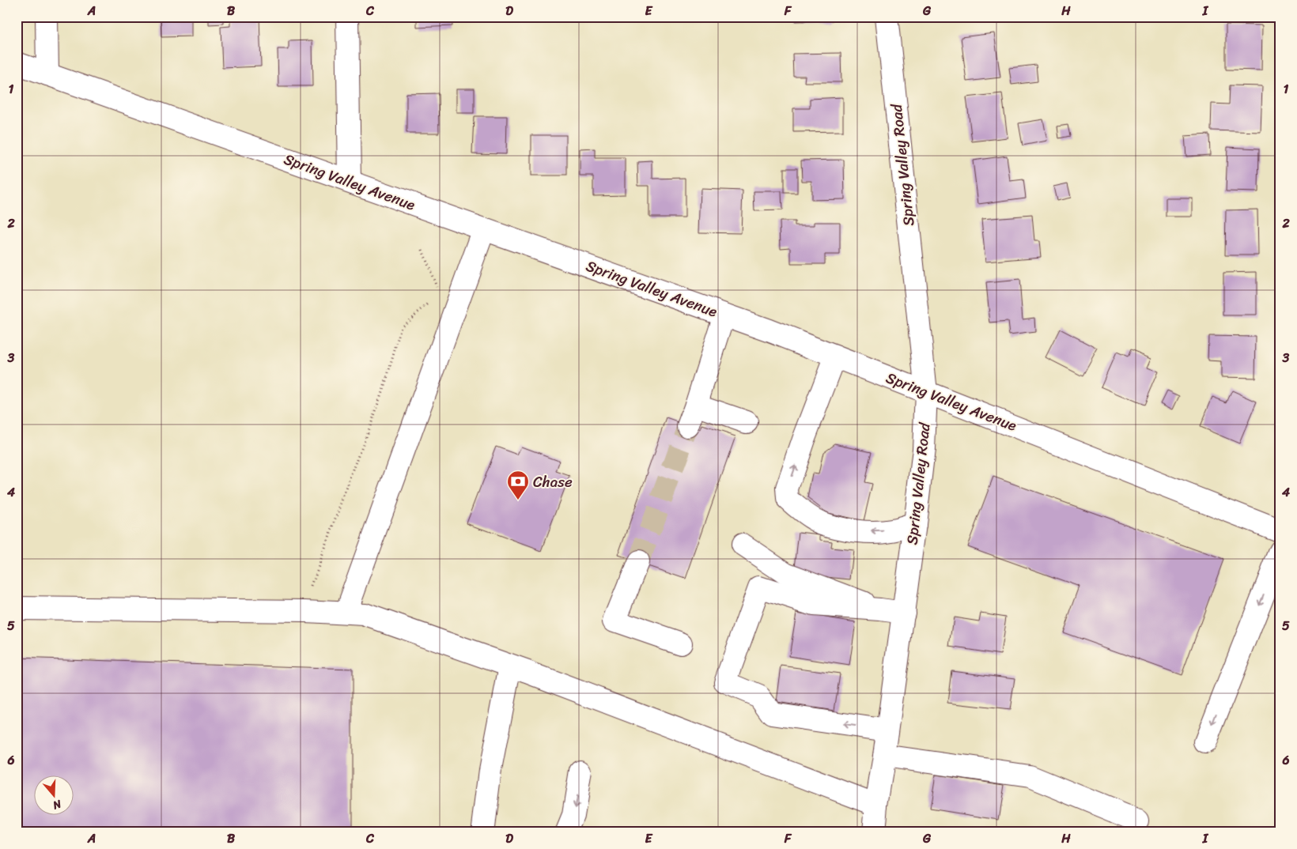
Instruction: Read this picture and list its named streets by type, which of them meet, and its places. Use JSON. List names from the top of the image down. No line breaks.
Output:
{"streets":{"street":["Spring Valley Road","Spring Valley Avenue"]},"crossings":[["Spring Valley Road","Spring Valley Avenue"]],"places":{"bank":["Chase"]},"north":"bottom","grid":{"columns":["A","B","C","D","E","F","G","H","I"],"rows":["1","2","3","4","5","6"]}}
